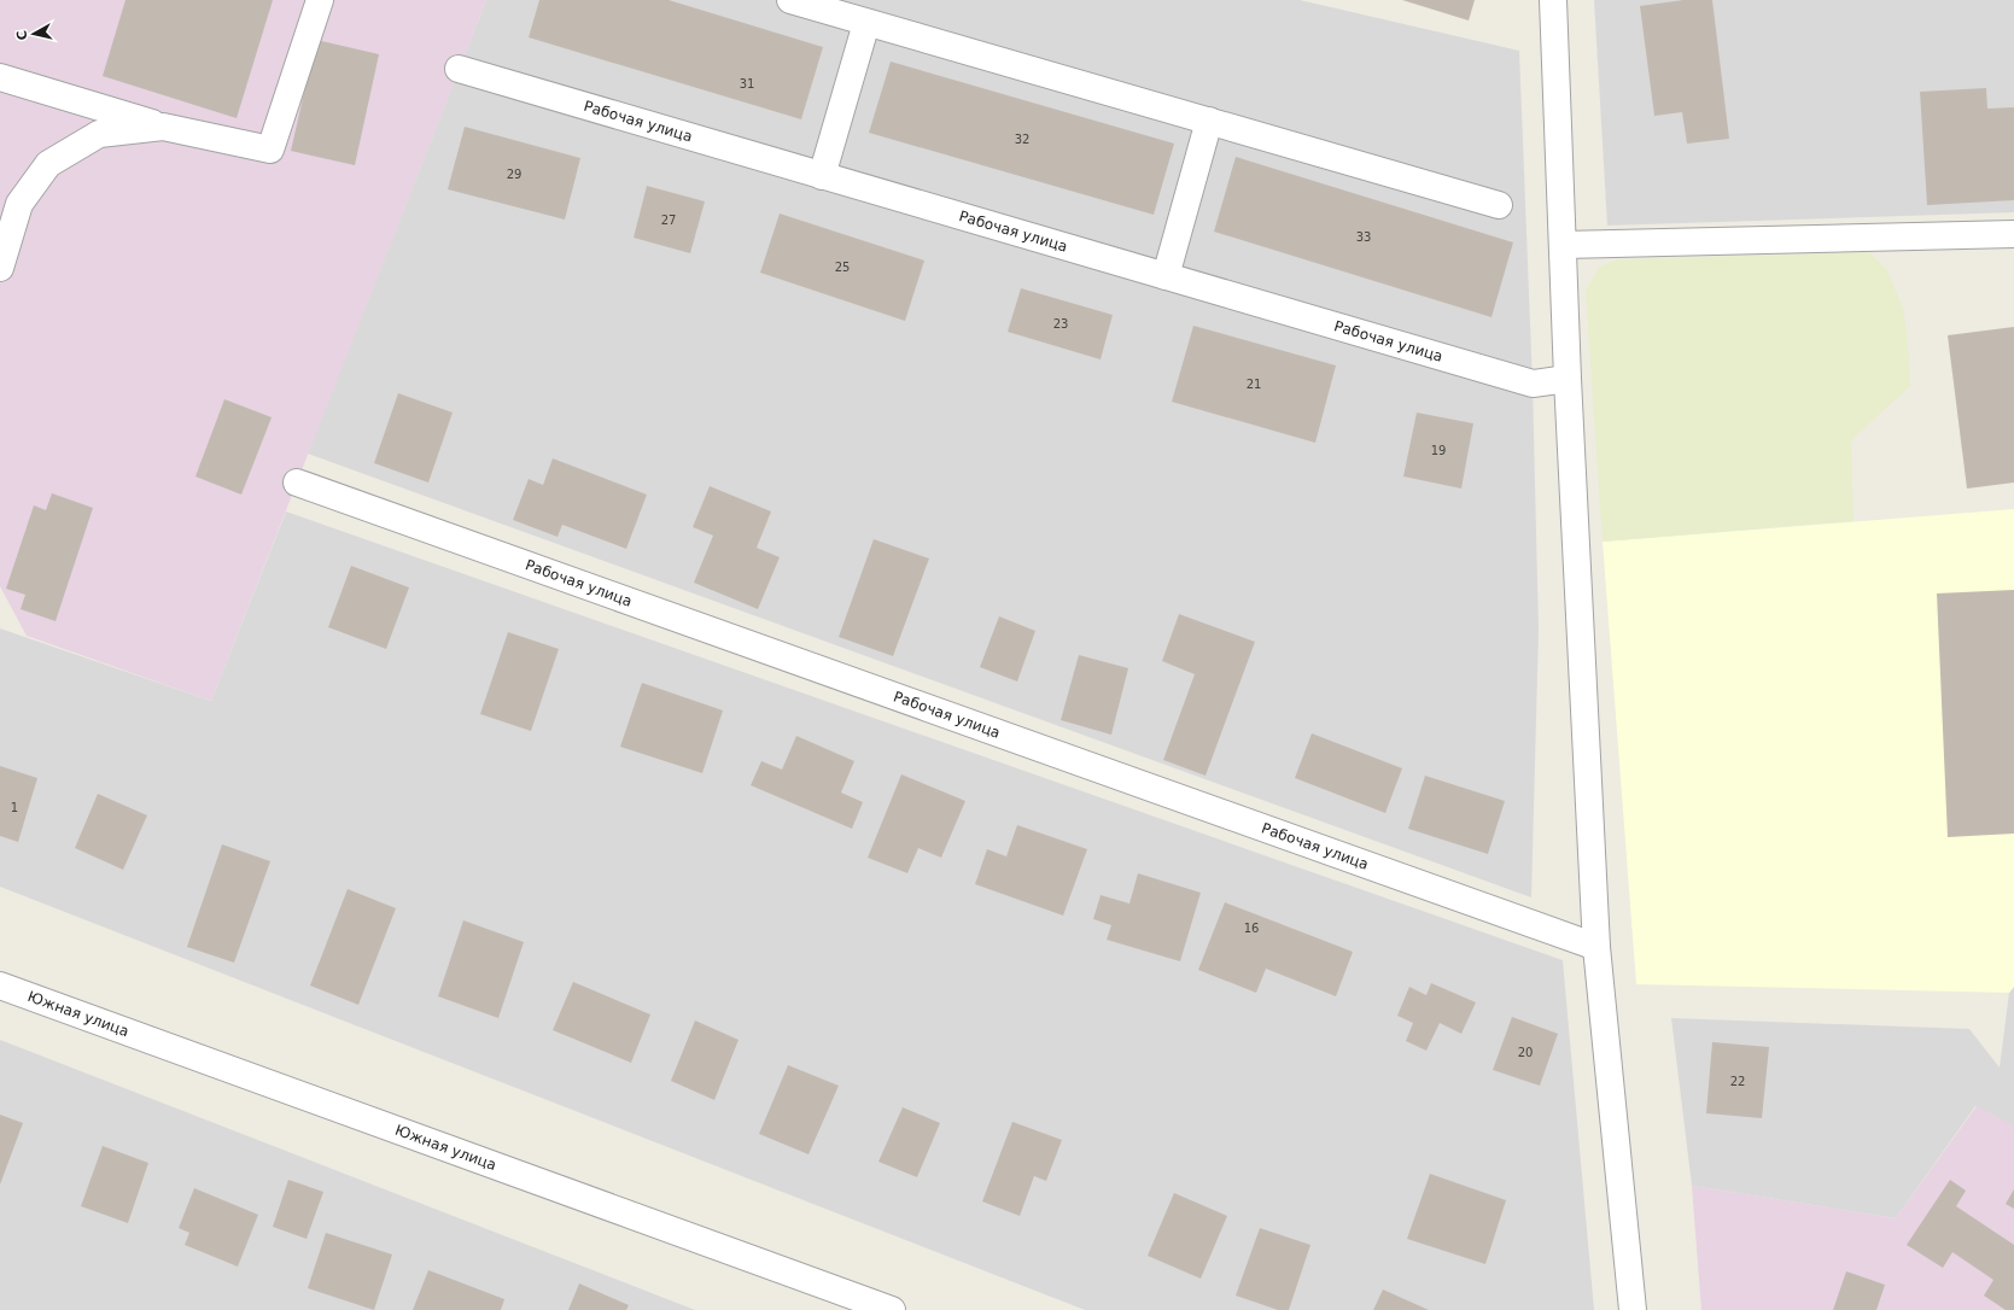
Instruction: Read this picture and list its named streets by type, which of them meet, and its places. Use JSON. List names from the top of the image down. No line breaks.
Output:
{"streets":{"street":["Рабочая улица","Южная улица"]},"house_numbers":["31","32","29","27","33","25","23","21","19","1","16","20","22"],"north":"left"}
